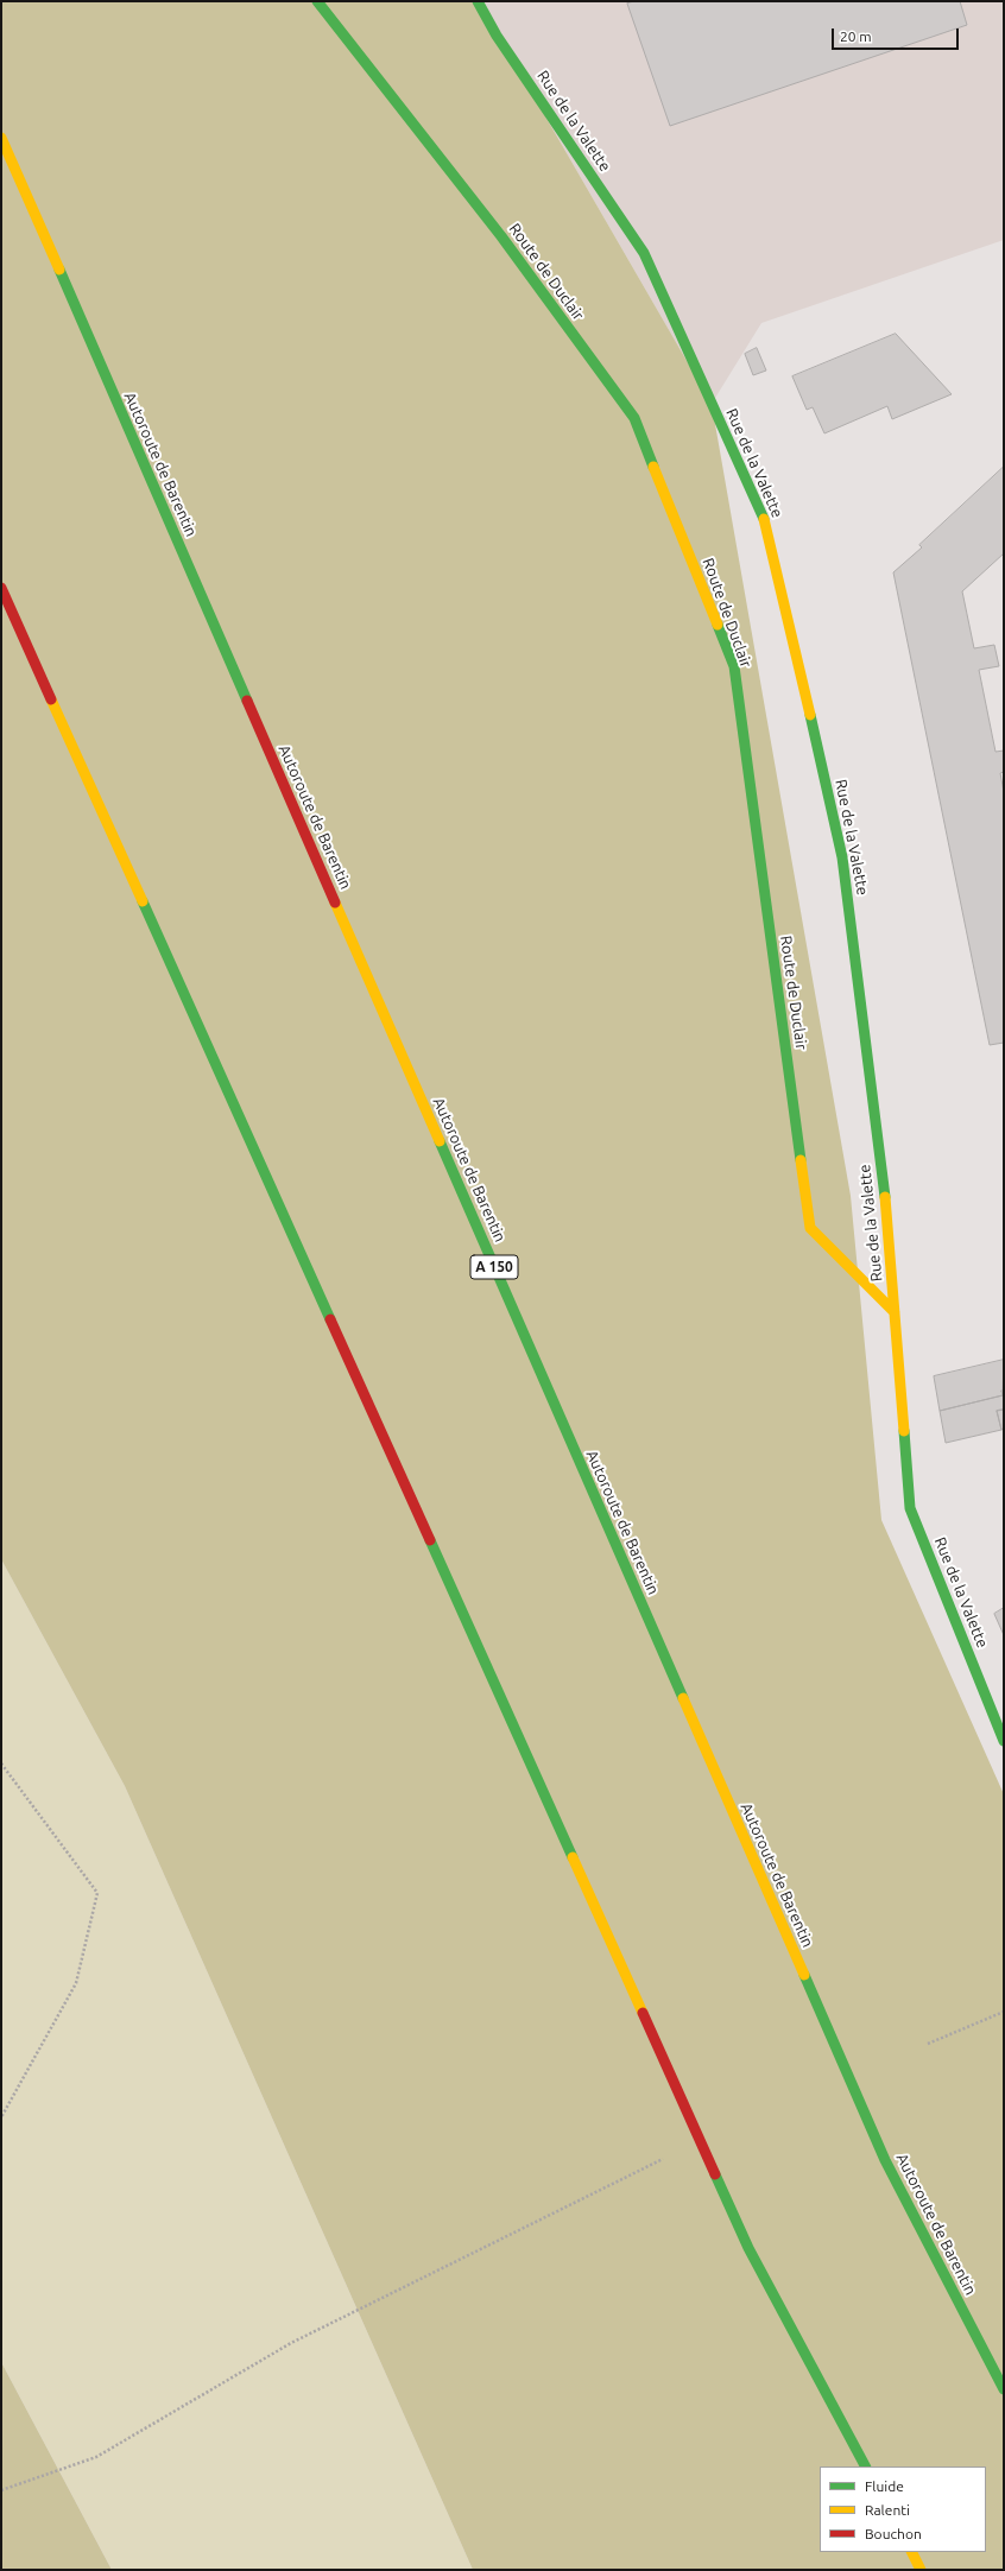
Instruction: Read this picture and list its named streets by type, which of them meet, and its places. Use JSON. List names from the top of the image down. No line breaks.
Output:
{"streets":{"main road":["Rue de la Valette","Route de Duclair","Autoroute de Barentin","A 150"]},"crossings":[["Rue de la Valette","Route de Duclair"]],"legend":["Fluide","Ralenti","Bouchon"],"scale_bar":"20 m"}
